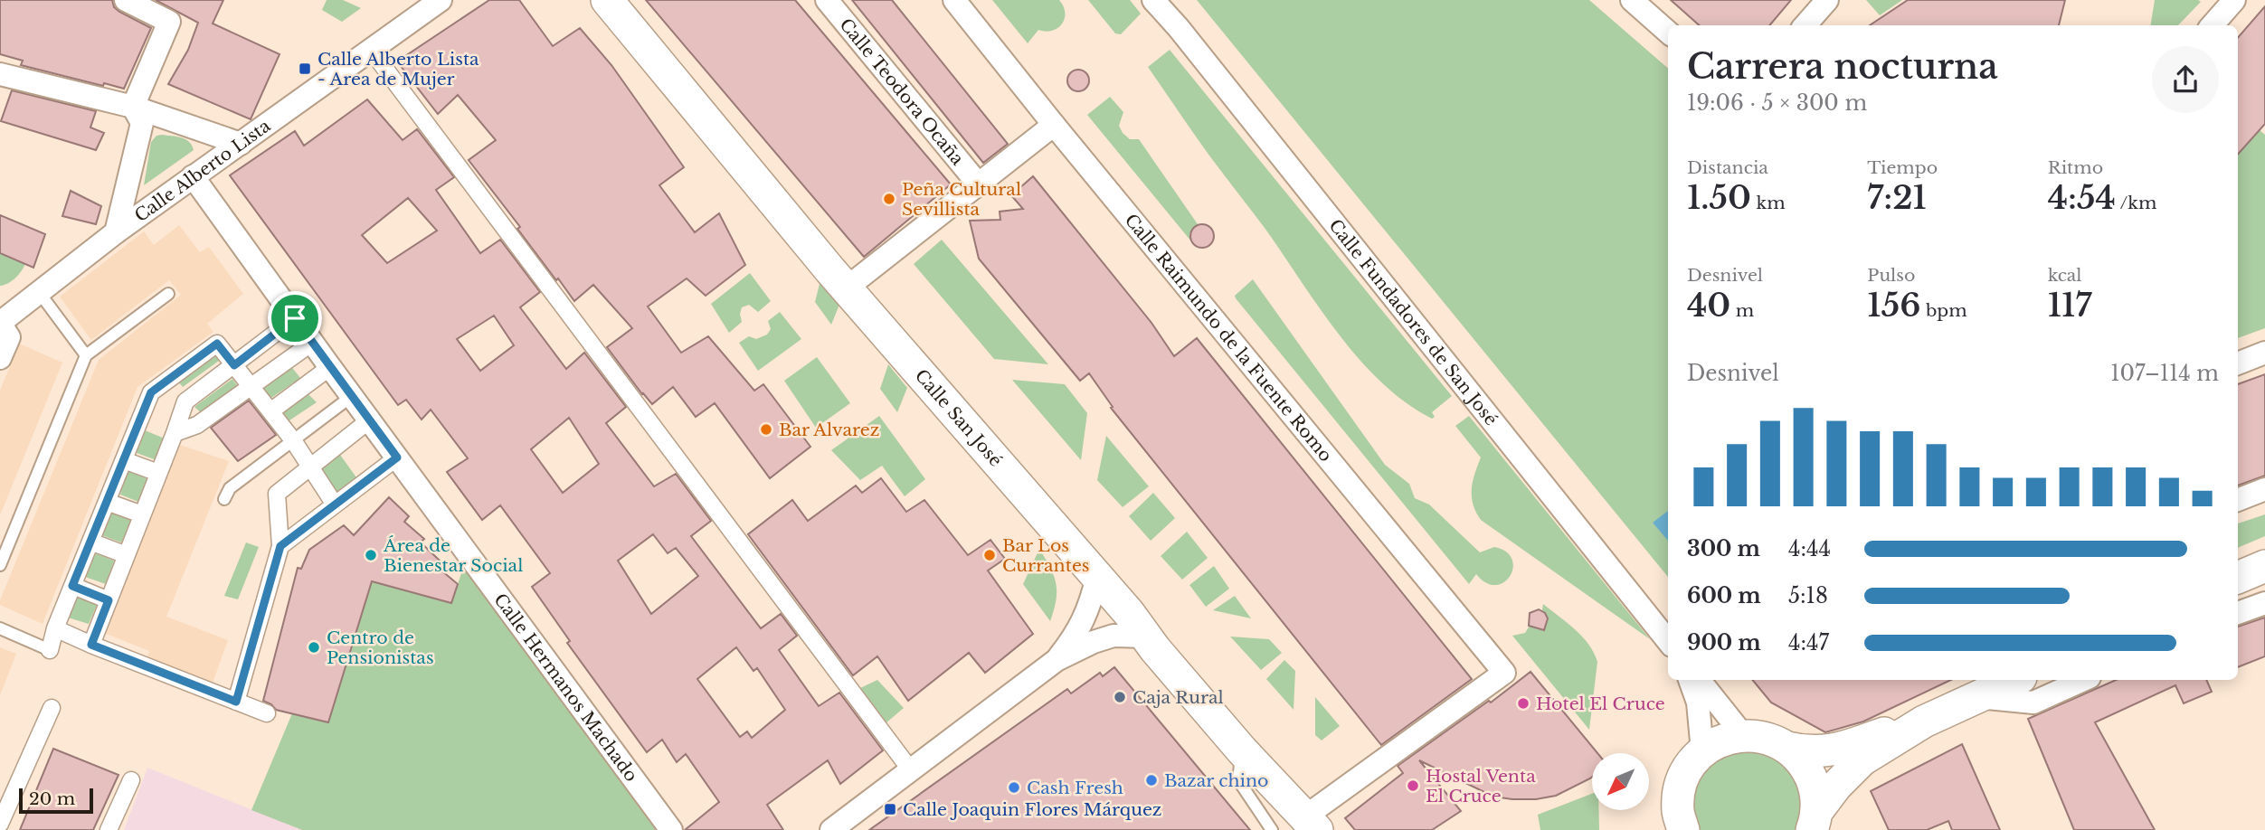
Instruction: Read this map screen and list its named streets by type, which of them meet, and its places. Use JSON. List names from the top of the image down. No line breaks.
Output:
{"streets":{"main road":["Calle San José"],"street":["Calle Teodora Ocaña","Calle Alberto Lista","Calle Fundadores de San José","Calle Raimundo de la Fuente Romo","Calle Hermanos Machado"]},"crossings":[["Calle Alberto Lista","Calle Hermanos Machado"],["Calle Raimundo de la Fuente Romo","Calle San José"]],"places":{"transit":["Calle Alberto Lista - Area de Mujer","Calle Joaquin Flores Márquez"],"other":["Peña Cultural Sevillista","Bar Alvarez","Área de Bienestar Social","Bar Los Currantes","Centro de Pensionistas","Caja Rural","Hotel El Cruce","Bazar chino","Hostal Venta El Cruce","Cash Fresh"]},"scale_bar":"20 m","north":"bottom left","page":{"heading":["Carrera nocturna","19:06 · 5 × 300 m"],"stats":[["Distancia","1.50 km"],["Tiempo","7:21"],["Ritmo","4:54 /km"],["Desnivel","40 m"],["Pulso","156 bpm"],["kcal","117"]],"chart":["Desnivel","107–114 m"],"list":[{"name":"300 m","note":"4:44"},{"name":"600 m","note":"5:18"},{"name":"900 m","note":"4:47"}],"scale":"20 m"}}
